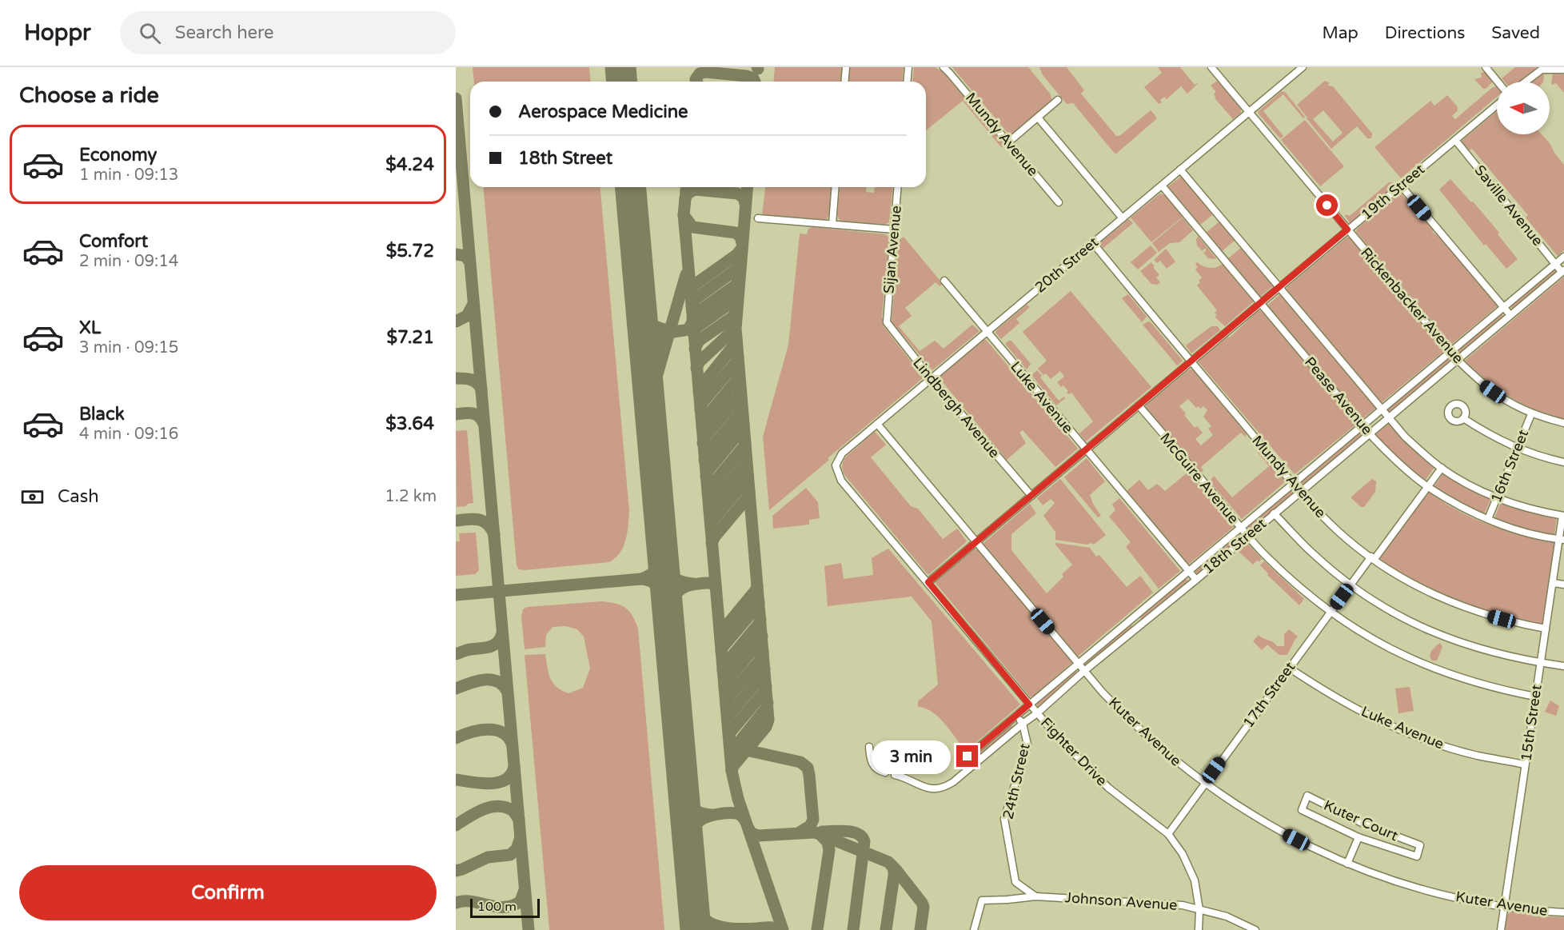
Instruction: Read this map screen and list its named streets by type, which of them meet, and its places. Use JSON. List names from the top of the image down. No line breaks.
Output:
{"streets":{"street":["Mundy Avenue","19th Street","Saville Avenue","Sijan Avenue","20th Street","Rickenbacker Avenue","Pease Avenue","Luke Avenue","Lindbergh Avenue","16th Street","McGuire Avenue","18th Street","17th Street","15th Street","Kuter Avenue","Fighter Drive","24th Street","Kuter Court","Johnson Avenue"]},"crossings":[["Mundy Avenue","19th Street"],["Mundy Avenue","20th Street"],["Mundy Avenue","18th Street"],["Mundy Avenue","17th Street"],["Mundy Avenue","15th Street"],["19th Street","Saville Avenue"],["19th Street","Rickenbacker Avenue"],["19th Street","Pease Avenue"],["19th Street","Luke Avenue"],["19th Street","Lindbergh Avenue"],["19th Street","McGuire Avenue"],["19th Street","Kuter Avenue"],["19th Street","Fighter Drive"],["Saville Avenue","18th Street"],["Sijan Avenue","Lindbergh Avenue"],["20th Street","Rickenbacker Avenue"],["20th Street","Pease Avenue"],["20th Street","Luke Avenue"],["20th Street","Lindbergh Avenue"],["20th Street","Kuter Avenue"],["20th Street","Fighter Drive"],["Rickenbacker Avenue","16th Street"],["Rickenbacker Avenue","18th Street"],["Pease Avenue","16th Street"],["Pease Avenue","18th Street"],["Pease Avenue","17th Street"],["Pease Avenue","15th Street"],["Luke Avenue","18th Street"],["Luke Avenue","17th Street"],["Luke Avenue","15th Street"],["McGuire Avenue","18th Street"],["McGuire Avenue","17th Street"],["McGuire Avenue","15th Street"],["18th Street","Kuter Avenue"],["18th Street","Fighter Drive"],["18th Street","24th Street"],["17th Street","Kuter Avenue"],["17th Street","Fighter Drive"],["15th Street","Kuter Avenue"],["Kuter Avenue","Kuter Court"],["Fighter Drive","Johnson Avenue"],["24th Street","Johnson Avenue"]],"scale_bar":"100 m","north":"left","page":{"header":"Hoppr","search":"Search here","nav":["Map","Directions","Saved"],"heading":"Choose a ride","banner":["Aerospace Medicine","18th Street"],"list":[{"name":"Economy","note":"1 min · 09:13","value":"$4.24"},{"name":"Comfort","note":"2 min · 09:14","value":"$5.72"},{"name":"XL","note":"3 min · 09:15","value":"$7.21"},{"name":"Black","note":"4 min · 09:16","value":"$3.64"}],"pay":["Cash","1.2 km"],"bubble":"3 min","buttons":"Confirm","scale":"100 m"}}
